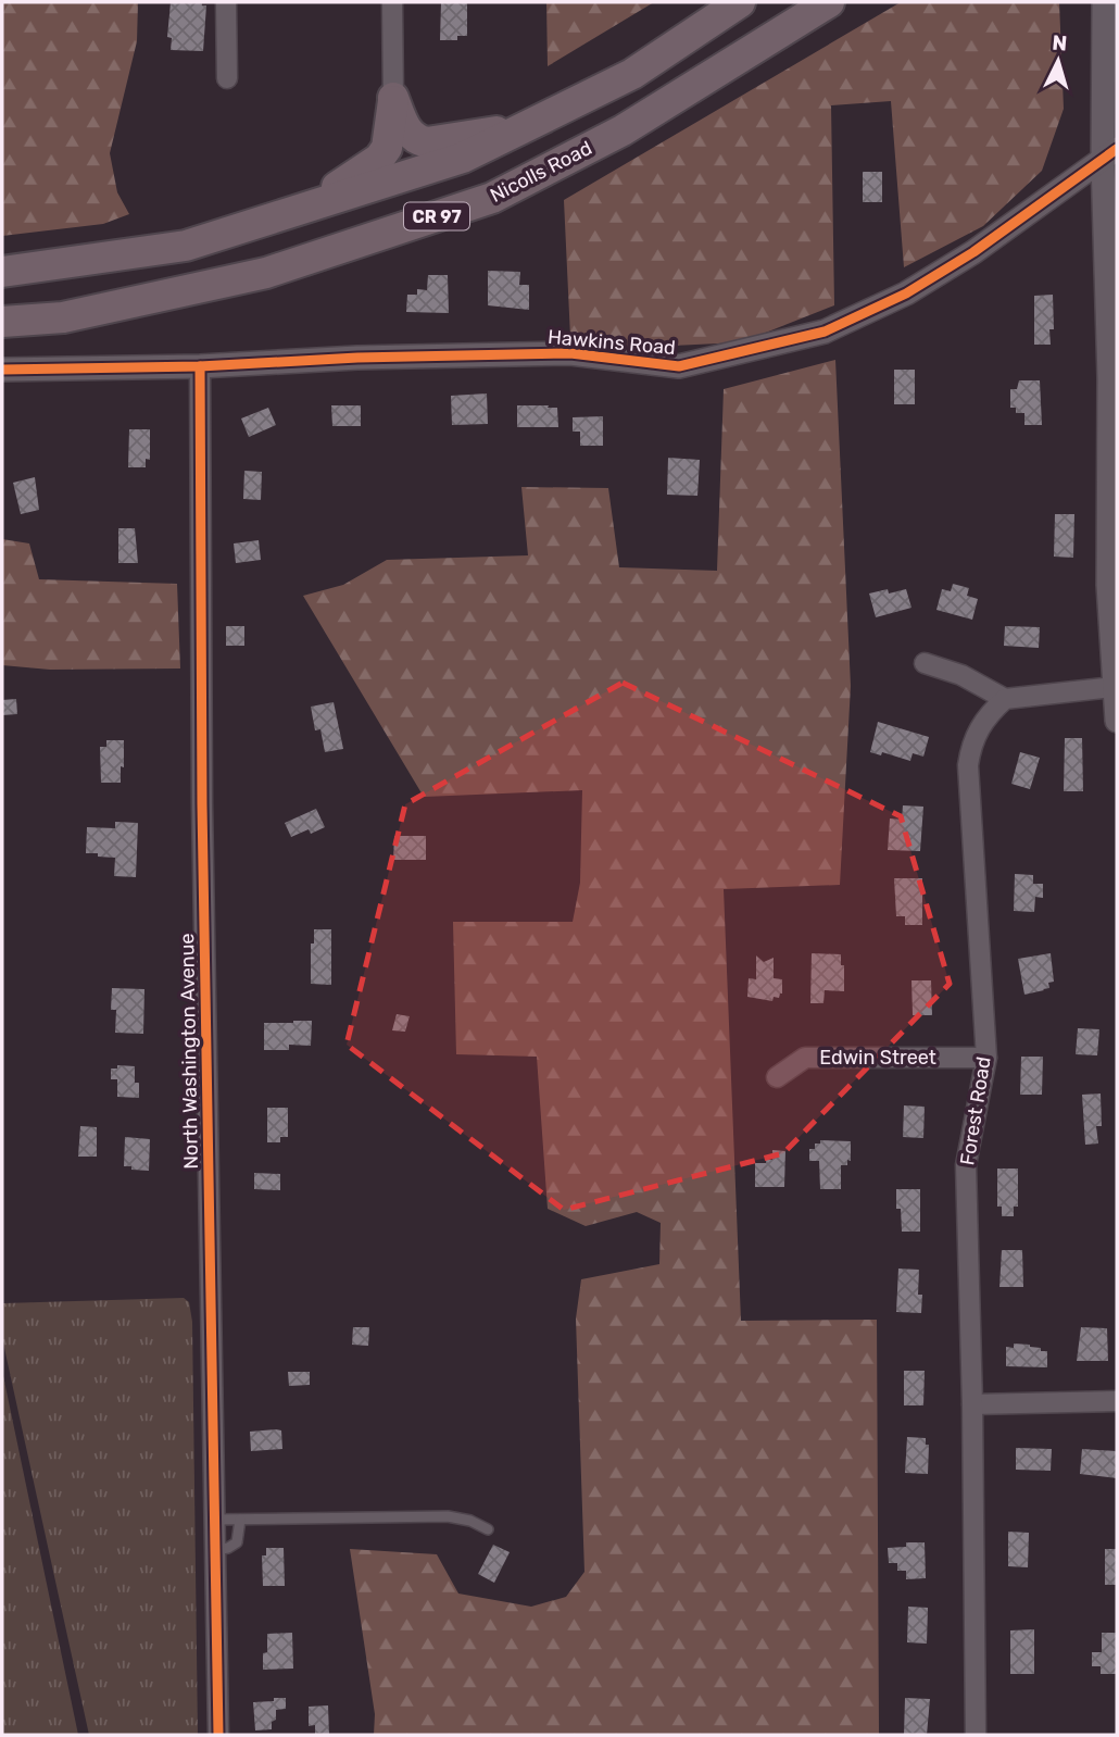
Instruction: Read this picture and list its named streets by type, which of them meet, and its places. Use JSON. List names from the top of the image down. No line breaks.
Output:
{"streets":{"highway":["Nicolls Road","CR 97"],"street":["Hawkins Road","North Washington Avenue","Edwin Street","Forest Road"]},"crossings":[["Hawkins Road","North Washington Avenue"],["Edwin Street","Forest Road"]],"north":"top"}
